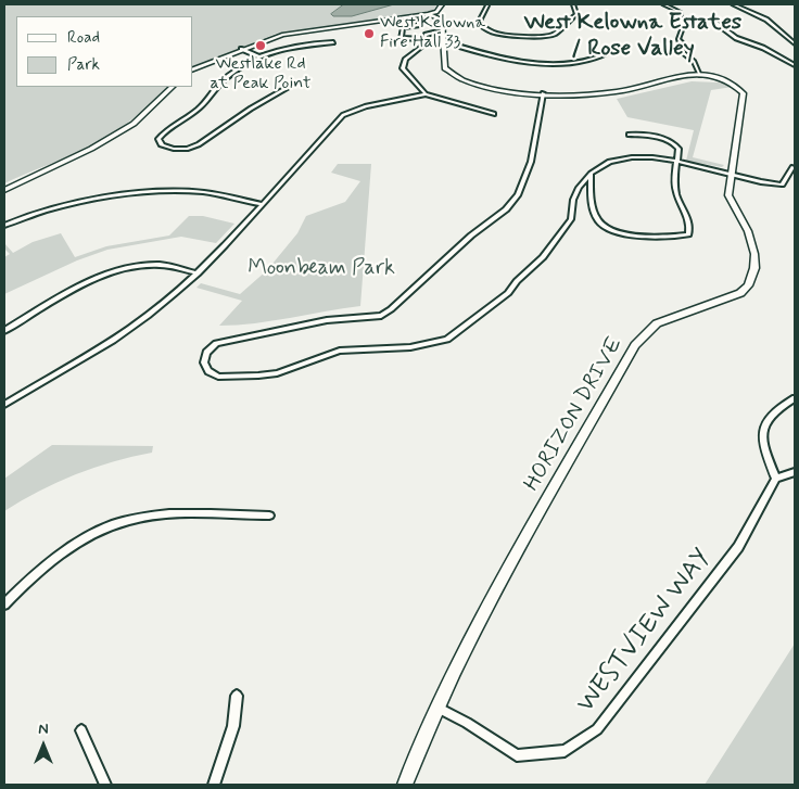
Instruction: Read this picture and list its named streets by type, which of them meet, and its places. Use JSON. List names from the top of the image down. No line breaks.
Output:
{"streets":{"street":["HORIZON DRIVE","WESTVIEW WAY"]},"crossings":[["HORIZON DRIVE","WESTVIEW WAY"]],"districts":["West Kelowna Estates / Rose Valley"],"parks":["Moonbeam Park"],"places":["West Kelowna Fire Hall 33","Westlake Rd at Peak Point"],"legend":["Road","Park"],"north":"top"}
